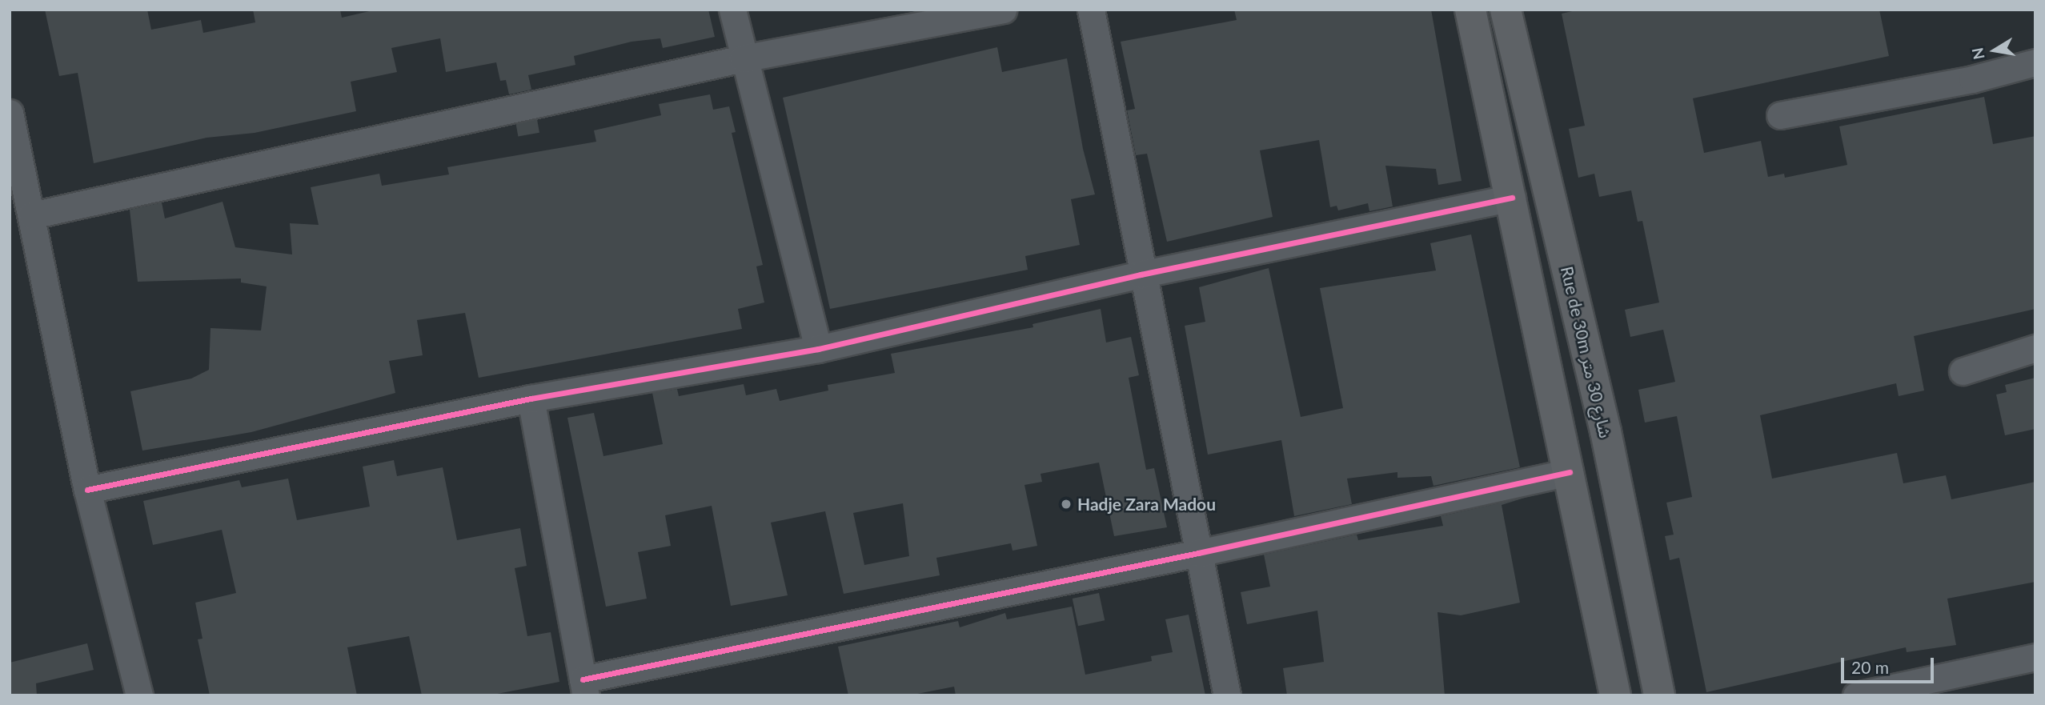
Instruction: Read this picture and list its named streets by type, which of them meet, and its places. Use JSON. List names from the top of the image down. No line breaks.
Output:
{"streets":{"street":["Rue de 30m شارع 30 متر"]},"places":["Hadje Zara Madou"],"scale_bar":"20 m","north":"left"}
